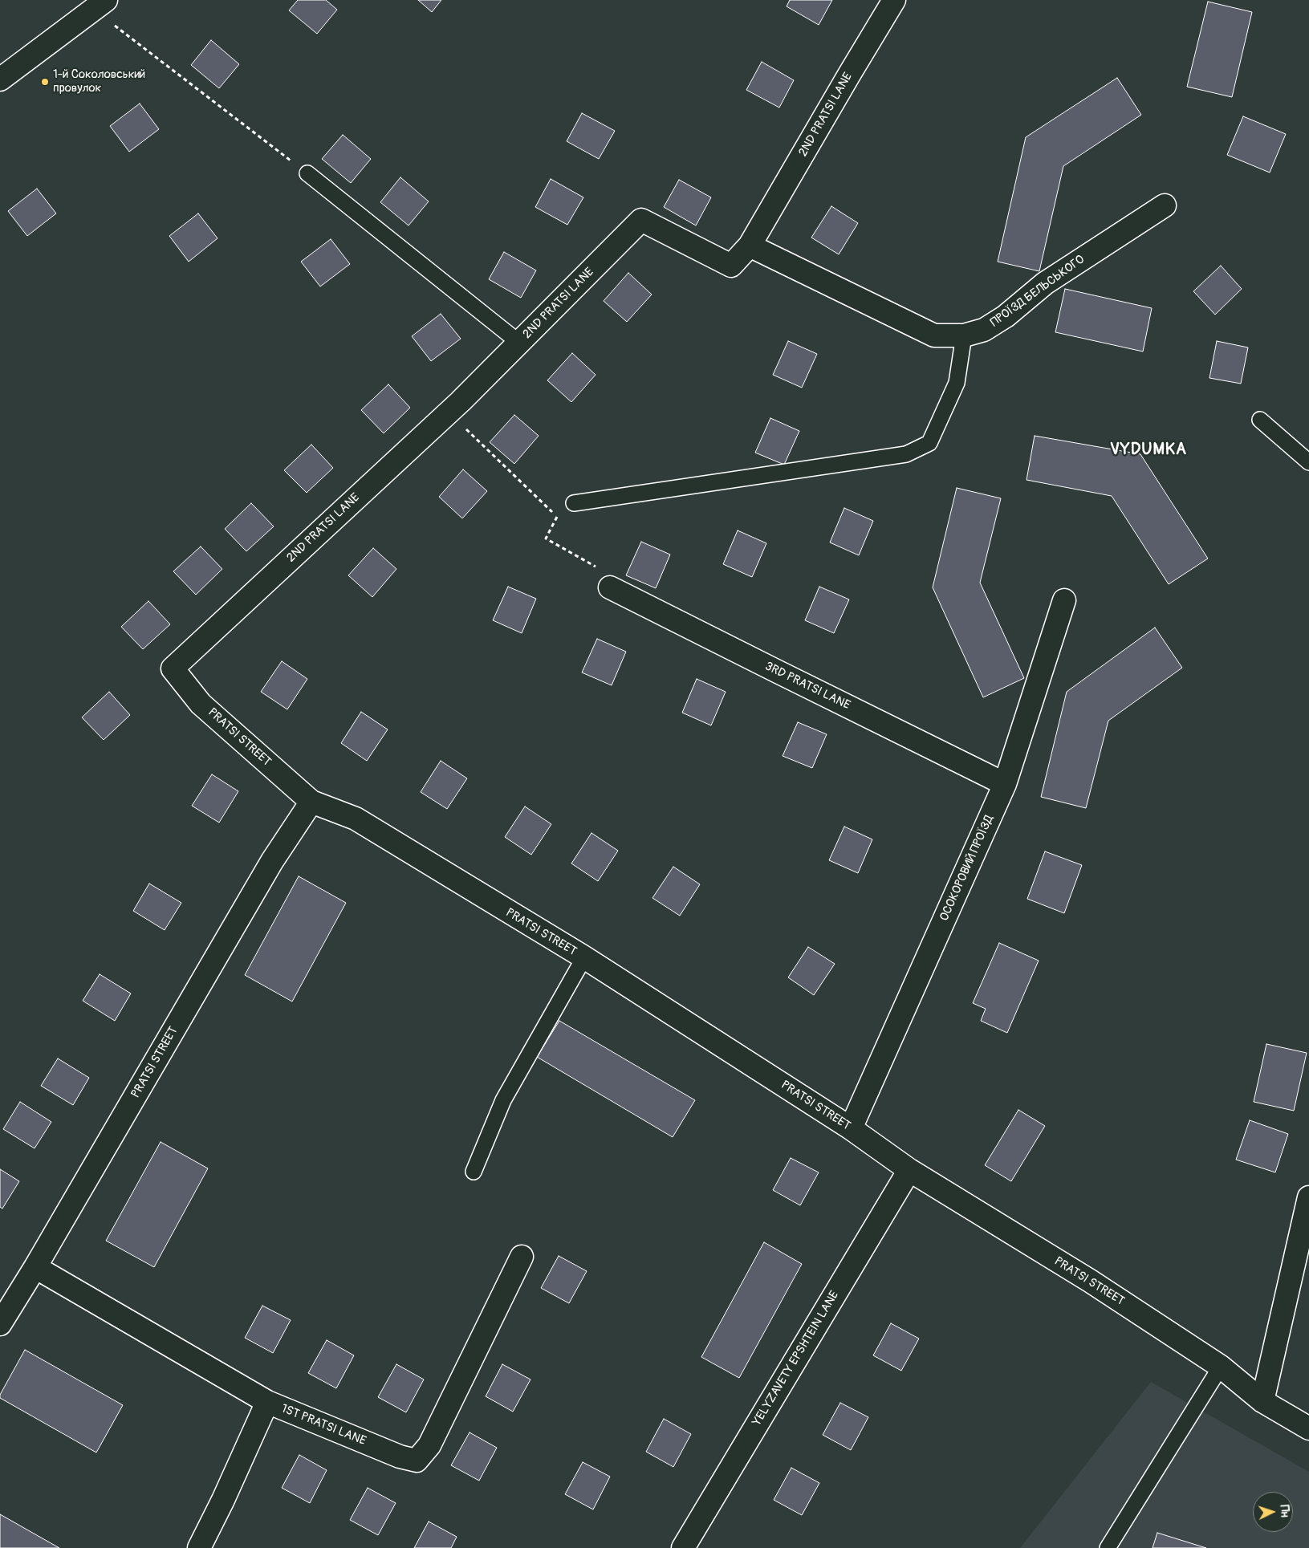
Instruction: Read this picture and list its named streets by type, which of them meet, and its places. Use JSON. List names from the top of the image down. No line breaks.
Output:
{"streets":{"street":["2ND PRATSI LANE","ПРОЇЗД БЕЛЬСЬКОГО","3RD PRATSI LANE","PRATSI STREET","ОСОКОРОВИЙ ПРОЇЗД","YELYZAVETY EPSHTEIN LANE","1ST PRATSI LANE"]},"crossings":[["2ND PRATSI LANE","ПРОЇЗД БЕЛЬСЬКОГО"],["2ND PRATSI LANE","PRATSI STREET"],["3RD PRATSI LANE","ОСОКОРОВИЙ ПРОЇЗД"],["PRATSI STREET","ОСОКОРОВИЙ ПРОЇЗД"],["PRATSI STREET","YELYZAVETY EPSHTEIN LANE"],["PRATSI STREET","1ST PRATSI LANE"]],"districts":["VYDUMKA"],"places":["1-й Соколовський провулок"],"north":"right"}
